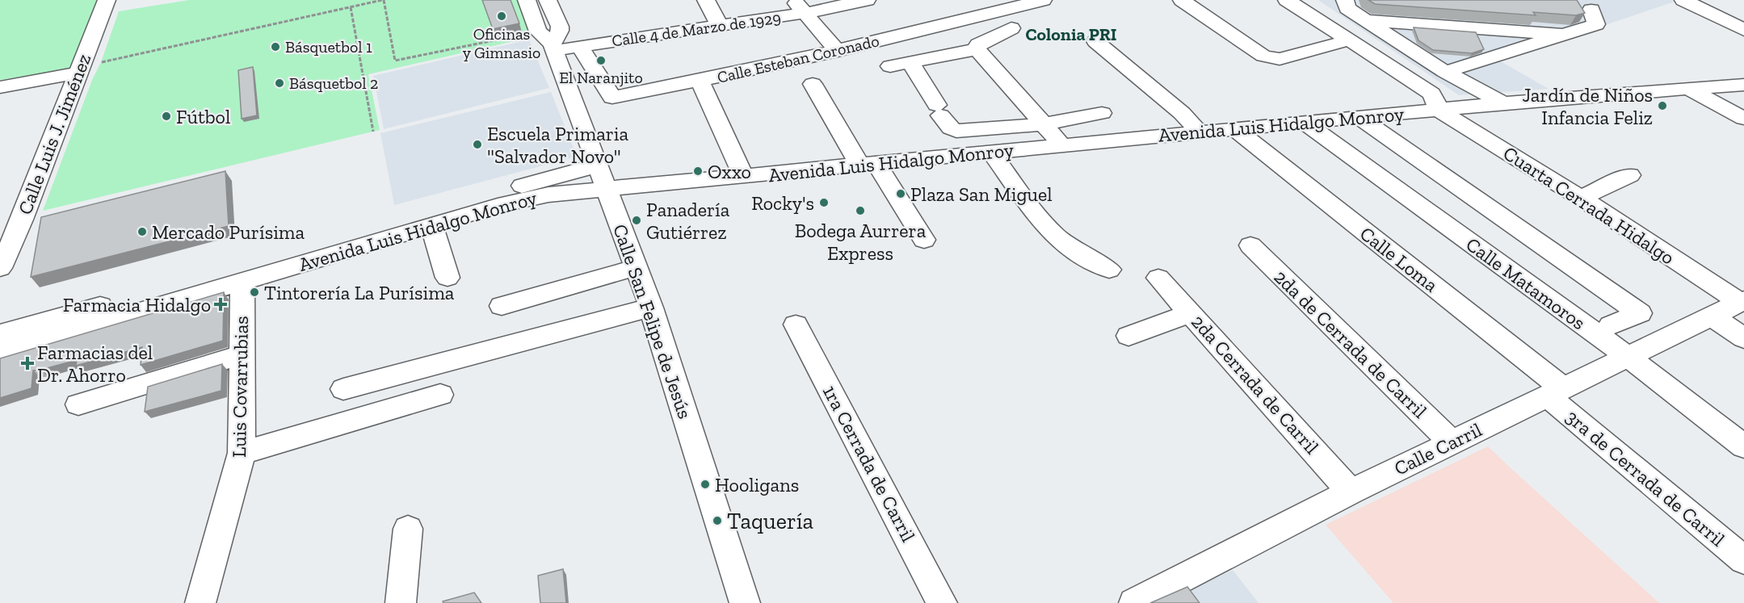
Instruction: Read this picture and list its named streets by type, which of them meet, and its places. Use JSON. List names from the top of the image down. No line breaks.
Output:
{"streets":{"street":["Calle 4 de Marzo de 1929","Calle Esteban Coronado","Avenida Luis Hidalgo Monroy","Calle Luis J. Jiménez","Cuarta Cerrada Hidalgo","Calle Loma","Calle Matamoros","Calle San Felipe de Jesús","2da de Cerrada de Carril","2da Cerrada de Carril","Luis Covarrubias","Calle Carril","1ra Cerrada de Carril","3ra de Cerrada de Carril"]},"crossings":[["Calle 4 de Marzo de 1929","Calle Esteban Coronado"],["Calle 4 de Marzo de 1929","Calle San Felipe de Jesús"],["Avenida Luis Hidalgo Monroy","Cuarta Cerrada Hidalgo"],["Avenida Luis Hidalgo Monroy","Calle Loma"],["Avenida Luis Hidalgo Monroy","Calle Matamoros"],["Avenida Luis Hidalgo Monroy","Calle San Felipe de Jesús"],["Avenida Luis Hidalgo Monroy","Luis Covarrubias"],["Cuarta Cerrada Hidalgo","Calle Carril"],["Calle Loma","Calle Carril"],["Calle Loma","3ra de Cerrada de Carril"],["Calle Matamoros","Calle Carril"],["2da de Cerrada de Carril","Calle Carril"],["2da Cerrada de Carril","Calle Carril"],["Calle Carril","3ra de Cerrada de Carril"]],"districts":["Colonia PRI"],"places":{"other":["Oficinas y Gimnasio","Básquetbol 1","El Naranjito","Básquetbol 2","Jardín de Niños Infancia Feliz","Fútbol","Escuela Primaria \"Salvador Novo\"","Oxxo","Plaza San Miguel","Rocky's","Bodega Aurrera Express","Panadería Gutiérrez","Mercado Purísima","Tintorería La Purísima","Hooligans","Taquería"],"health":["Farmacia Hidalgo","Farmacias del Dr. Ahorro"]}}
